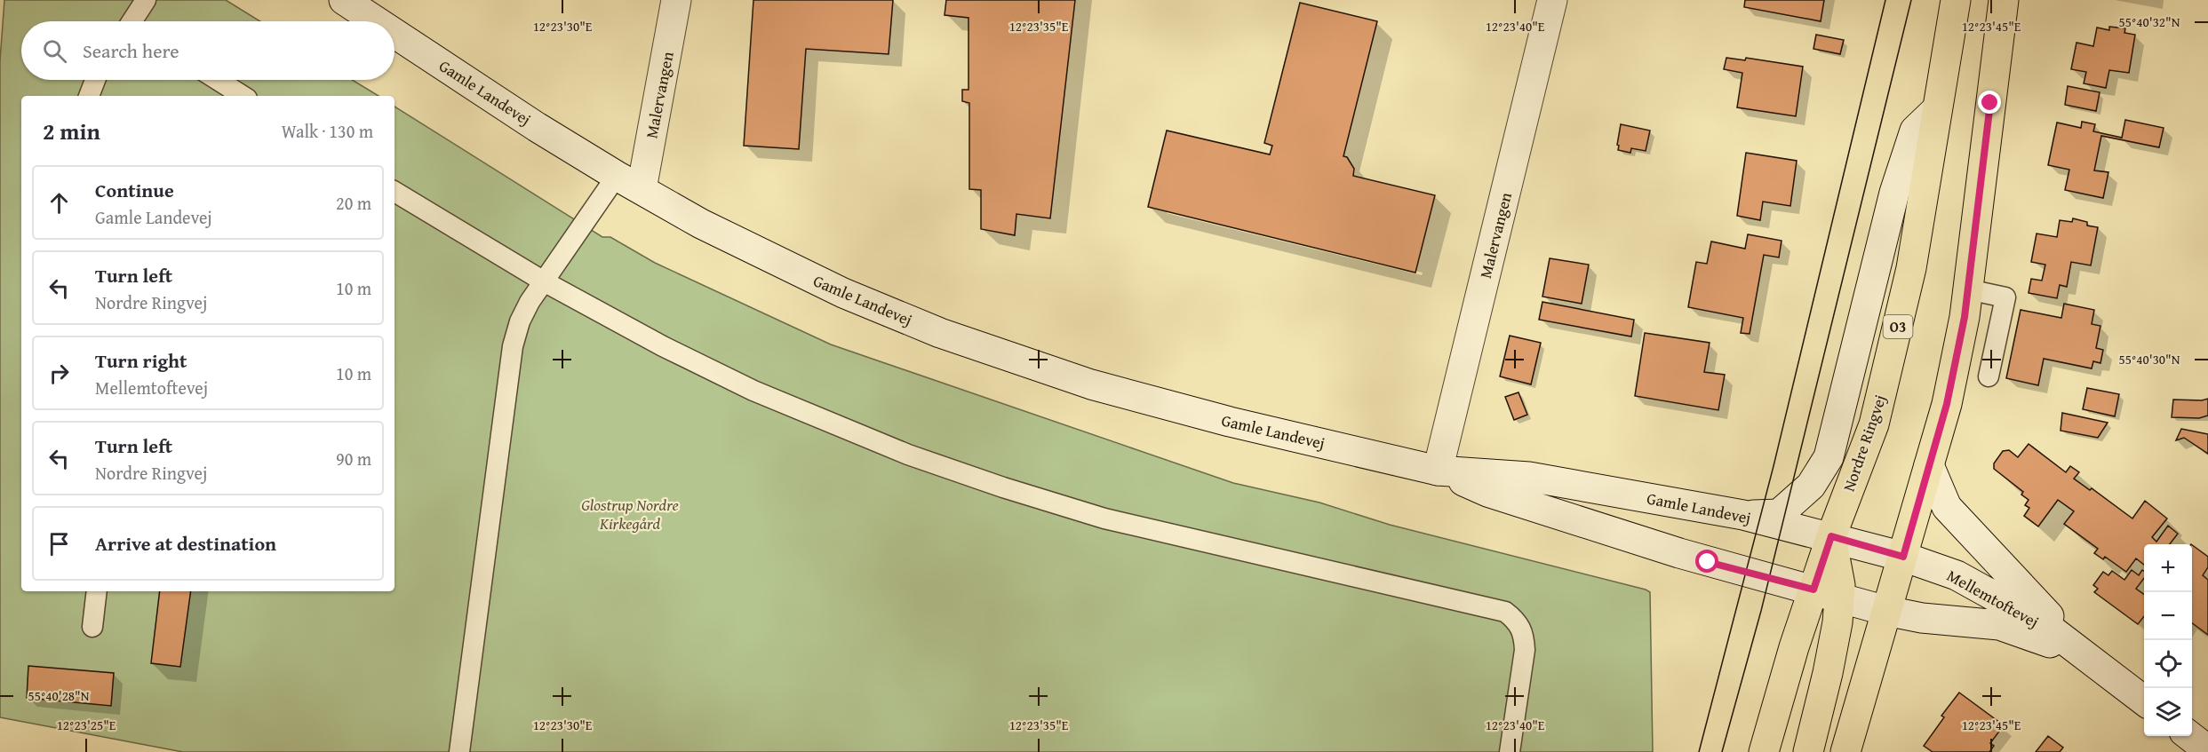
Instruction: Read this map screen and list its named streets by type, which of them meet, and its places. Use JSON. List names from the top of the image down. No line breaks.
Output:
{"streets":{"main road":["O3","Nordre Ringvej"],"street":["Gamle Landevej","Malervangen","Mellemtoftevej"]},"crossings":[["Gamle Landevej","Malervangen"],["Gamle Landevej","Nordre Ringvej"],["Gamle Landevej","Mellemtoftevej"],["Nordre Ringvej","Mellemtoftevej"]],"parks":["Glostrup Nordre Kirkegård"],"page":{"search":"Search here","heading":["2 min","Walk · 130 m"],"list":[["Continue","Gamle Landevej","20 m"],["Turn left","Nordre Ringvej","10 m"],["Turn right","Mellemtoftevej","10 m"],["Turn left","Nordre Ringvej","90 m"],"Arrive at destination"],"map_buttons":["+","−"]},"coordinates":["55°40'32\"N","12°23'30\"E","12°23'35\"E","12°23'40\"E","12°23'45\"E","55°40'30\"N","55°40'28\"N","12°23'25\"E"]}
